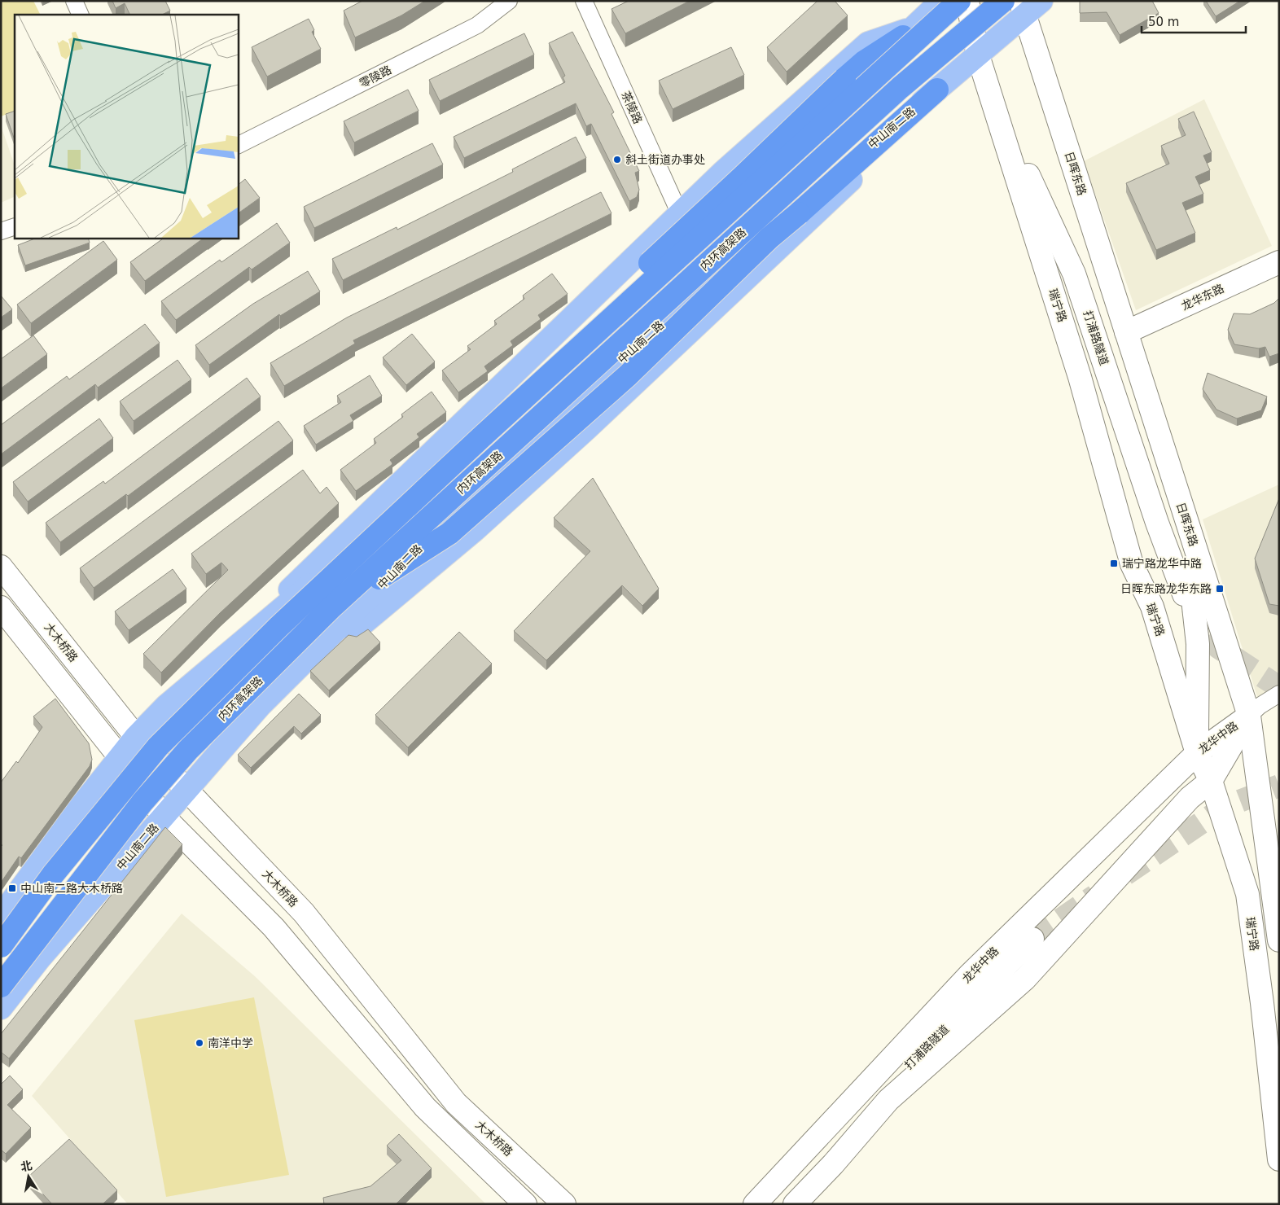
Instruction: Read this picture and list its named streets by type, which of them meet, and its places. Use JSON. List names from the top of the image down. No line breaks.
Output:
{"streets":{"highway":["内环高架路"],"main road":["中山南二路","日晖东路","龙华东路","瑞宁路","打浦路隧道","大木桥路","龙华中路"],"street":["零陵路","茶陵路"]},"crossings":[["中山南二路","日晖东路"],["中山南二路","大木桥路"],["日晖东路","龙华东路"],["日晖东路","瑞宁路"],["日晖东路","龙华中路"],["瑞宁路","打浦路隧道"],["瑞宁路","龙华中路"],["打浦路隧道","龙华中路"]],"places":{"other":["斜土街道办事处","南洋中学"],"transit":["瑞宁路龙华中路","日晖东路龙华东路","中山南二路大木桥路"]},"scale_bar":"50 m","north":"top"}
